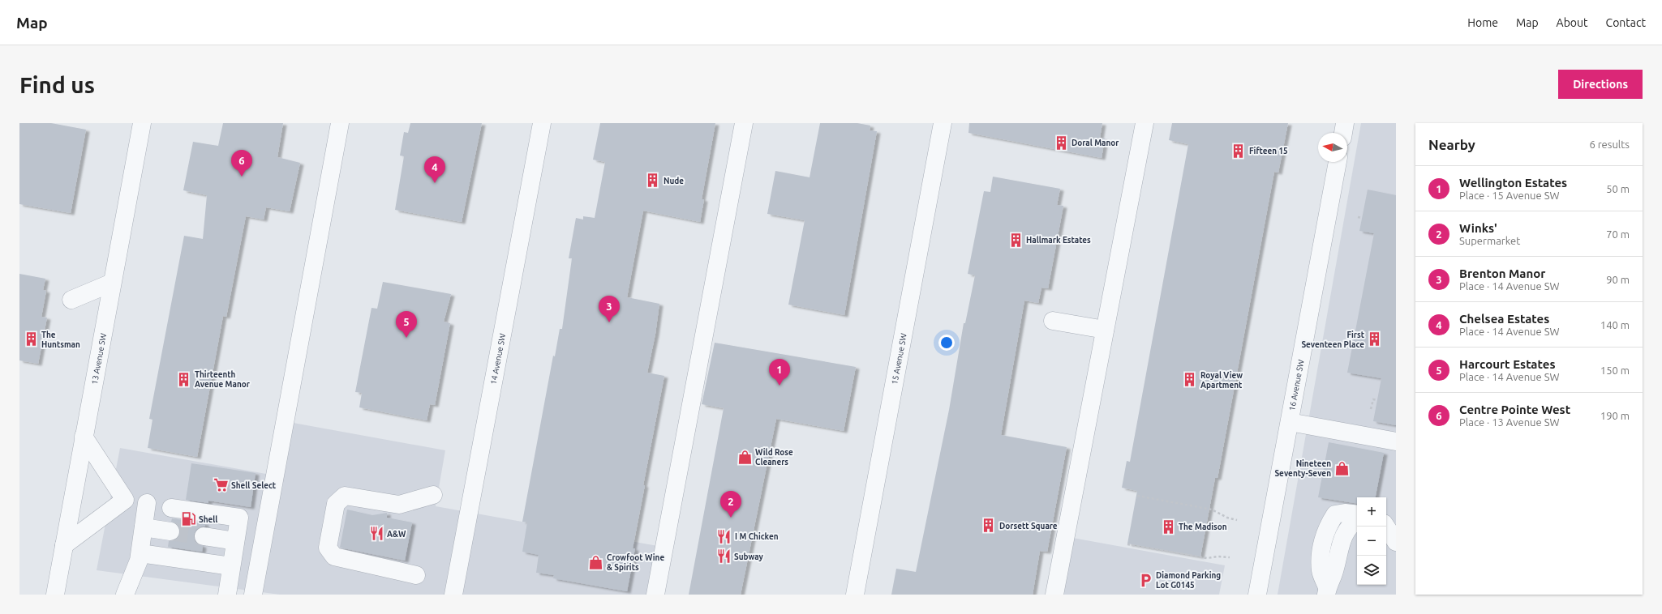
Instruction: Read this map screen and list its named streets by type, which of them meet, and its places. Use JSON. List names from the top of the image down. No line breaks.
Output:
{"streets":{"street":["13 Avenue SW","14 Avenue SW","15 Avenue SW","16 Avenue SW"]},"places":{"building":["Doral Manor","Fifteen 15","Nude","Hallmark Estates","The Huntsman","First Seventeen Place","Thirteenth Avenue Manor","Royal View Apartment","Dorsett Square","The Madison"],"shop":["Wild Rose Cleaners","Nineteen Seventy-Seven","Crowfoot Wine & Spirits"],"supermarket":["Shell Select"],"fuel station":["Shell"],"restaurant":["A&W","I M Chicken","Subway"],"parking":["Diamond Parking Lot G0145"]},"north":"left","page":{"header":"Map","nav":["Home","Map","About","Contact"],"buttons":"Directions","title":"Find us","heading":["Nearby","6 results"],"pins":["6","4","3","5","1","2"],"list":[{"mark":"1","name":"Wellington Estates","note":"Place · 15 Avenue SW","value":"50 m"},{"mark":"2","name":"Winks'","note":"Supermarket","value":"70 m"},{"mark":"3","name":"Brenton Manor","note":"Place · 14 Avenue SW","value":"90 m"},{"mark":"4","name":"Chelsea Estates","note":"Place · 14 Avenue SW","value":"140 m"},{"mark":"5","name":"Harcourt Estates","note":"Place · 14 Avenue SW","value":"150 m"},{"mark":"6","name":"Centre Pointe West","note":"Place · 13 Avenue SW","value":"190 m"}],"map_buttons":["+","−"]}}
